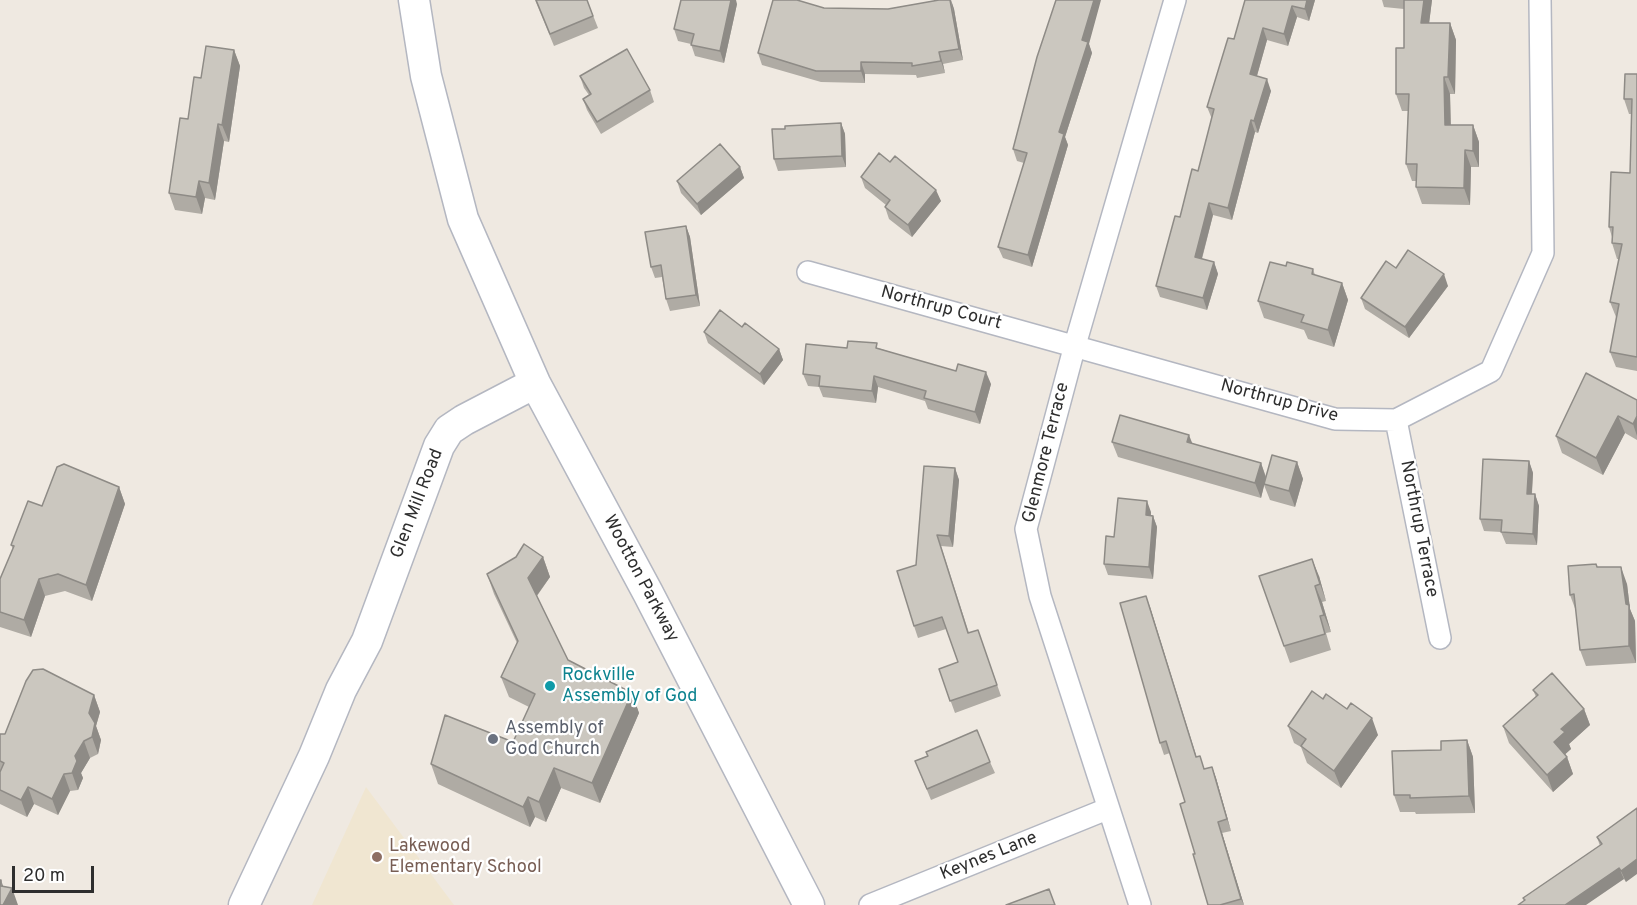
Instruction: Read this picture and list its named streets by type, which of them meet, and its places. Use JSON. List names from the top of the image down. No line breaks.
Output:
{"streets":{"main road":["Glen Mill Road","Wootton Parkway"],"street":["Northrup Court","Northrup Drive","Glenmore Terrace","Northrup Terrace","Keynes Lane"]},"crossings":[["Northrup Court","Northrup Drive"],["Northrup Court","Glenmore Terrace"],["Northrup Drive","Glenmore Terrace"],["Northrup Drive","Northrup Terrace"],["Glenmore Terrace","Keynes Lane"],["Glen Mill Road","Wootton Parkway"]],"places":["Rockville Assembly of God","Assembly of God Church","Lakewood Elementary School"],"scale_bar":"20 m"}
